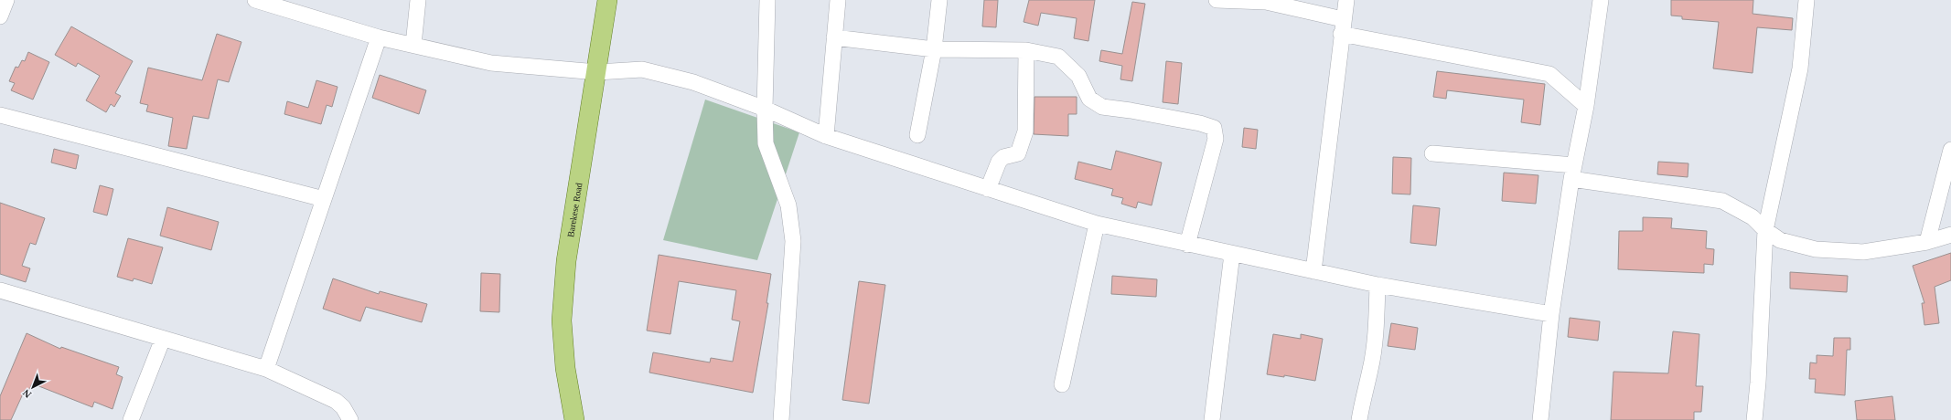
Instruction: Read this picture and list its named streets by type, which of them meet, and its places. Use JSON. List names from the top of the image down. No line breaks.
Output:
{"streets":{"main road":["Barekese Road"]},"north":"bottom left"}
